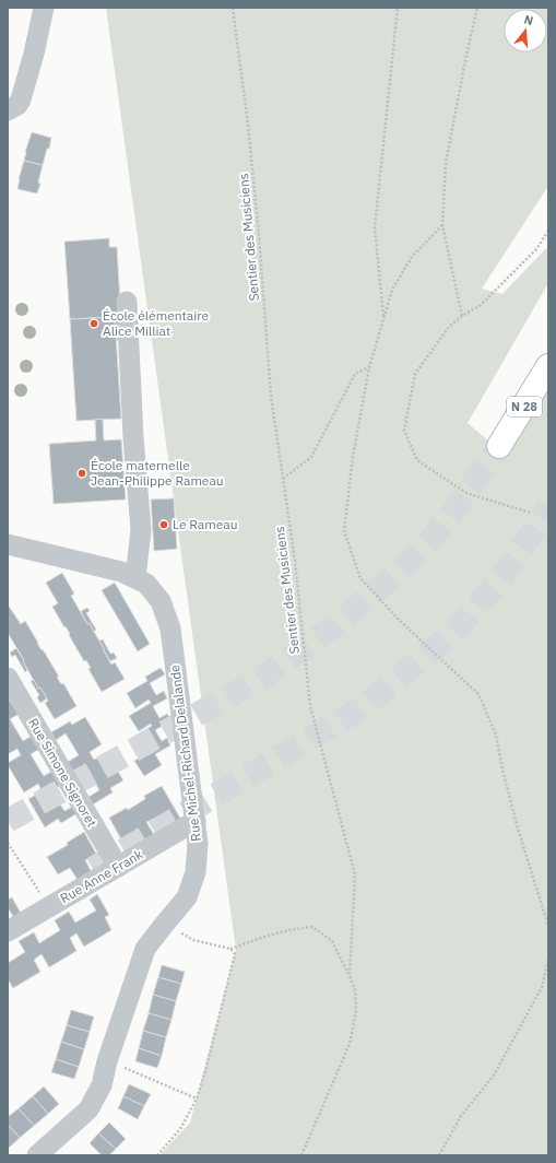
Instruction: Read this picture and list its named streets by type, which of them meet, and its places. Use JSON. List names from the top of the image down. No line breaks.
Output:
{"streets":{"highway":["N 28"],"street":["Rue Michel-Richard Delalande","Rue Simone Signoret","Rue Anne Frank"],"path":["Sentier des Musiciens"]},"crossings":[["Rue Michel-Richard Delalande","Rue Anne Frank"],["Rue Simone Signoret","Rue Anne Frank"]],"places":["École élémentaire Alice Milliat","École maternelle Jean-Philippe Rameau","Le Rameau"],"north":"top"}
